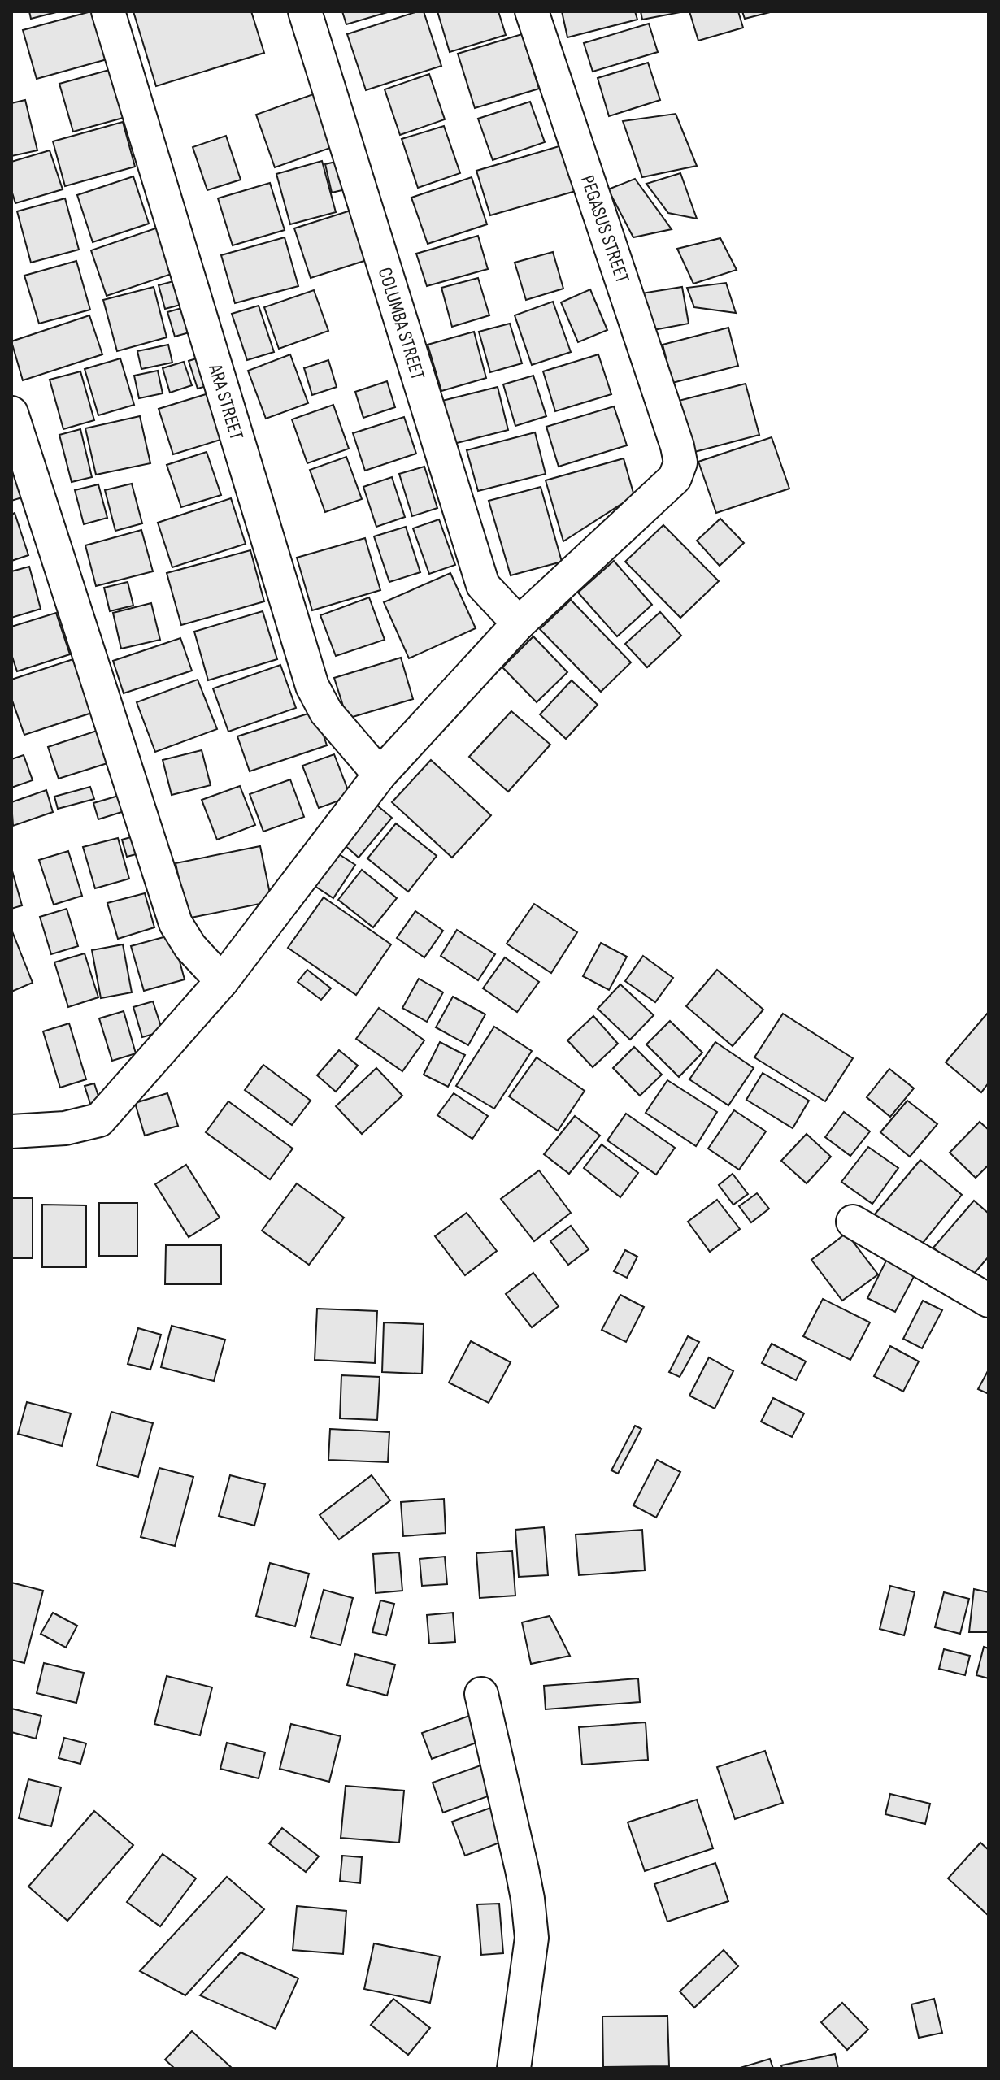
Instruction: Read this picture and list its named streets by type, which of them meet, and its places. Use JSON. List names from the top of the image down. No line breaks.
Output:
{"streets":{"street":["PEGASUS STREET","COLUMBA STREET","ARA STREET"]},"crossings":[["PEGASUS STREET","COLUMBA STREET"]]}
